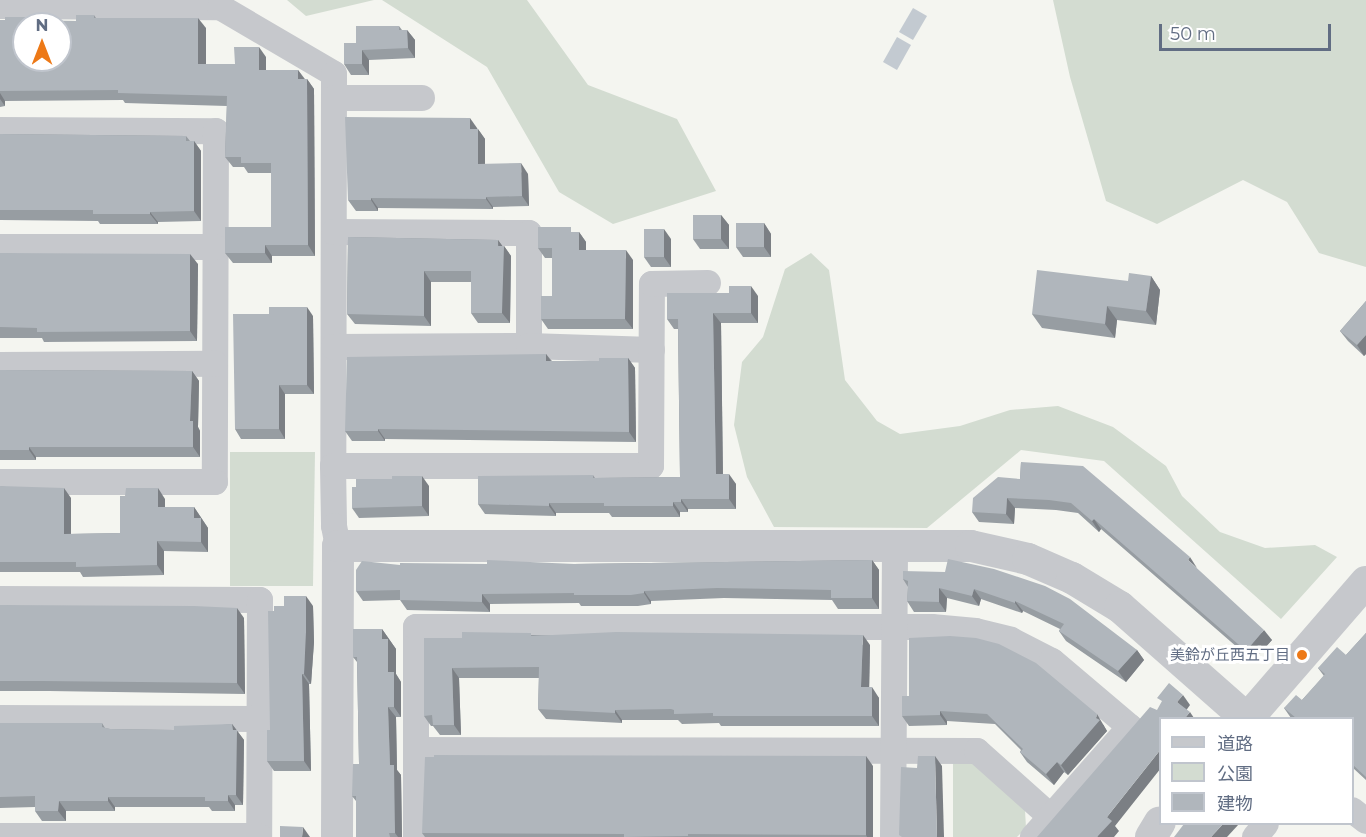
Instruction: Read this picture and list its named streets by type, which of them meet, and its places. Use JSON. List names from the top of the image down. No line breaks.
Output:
{"places":["美鈴が丘西五丁目"],"legend":["道路","公園","建物"],"scale_bar":"50 m","north":"top"}
